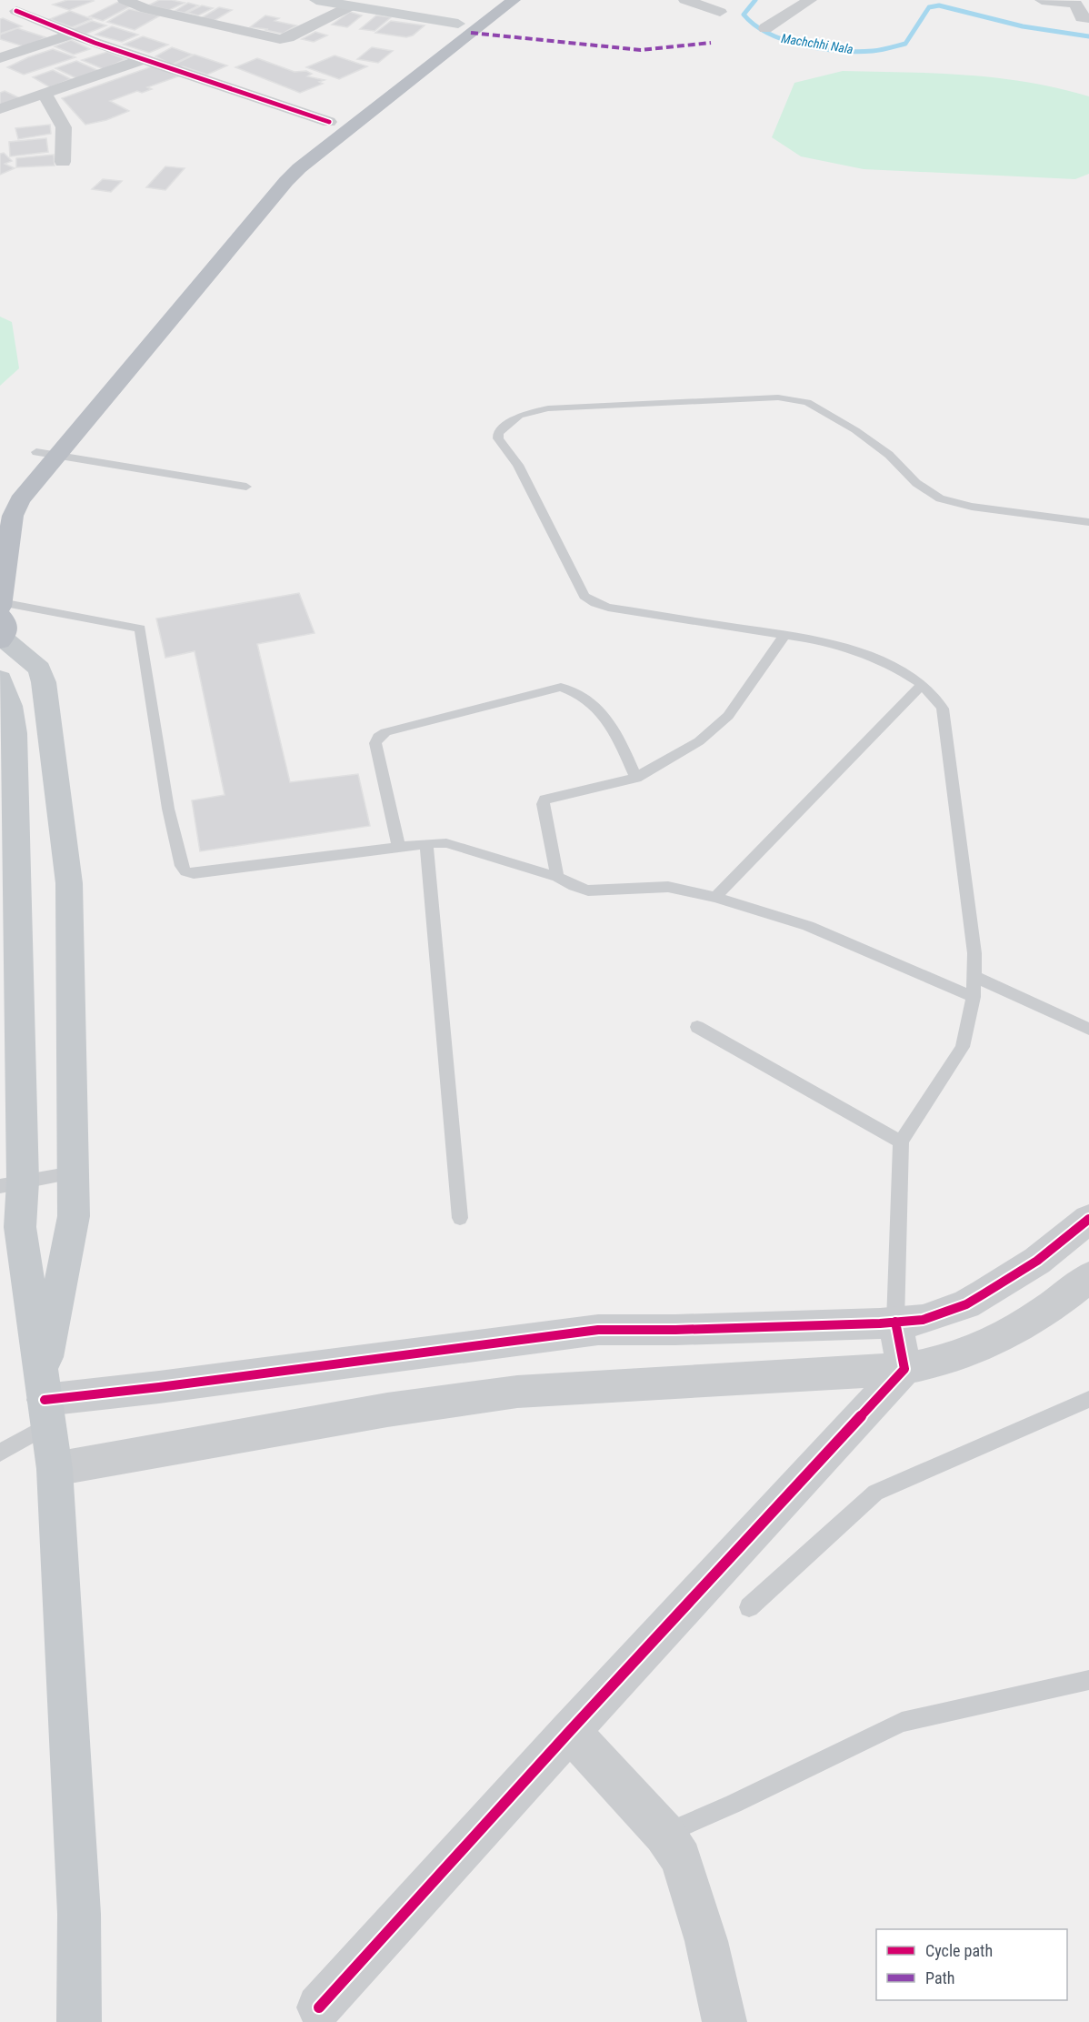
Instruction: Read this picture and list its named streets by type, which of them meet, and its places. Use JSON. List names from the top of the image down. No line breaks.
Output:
{"water":["Machchhi Nala"],"legend":["Cycle path","Path"]}
